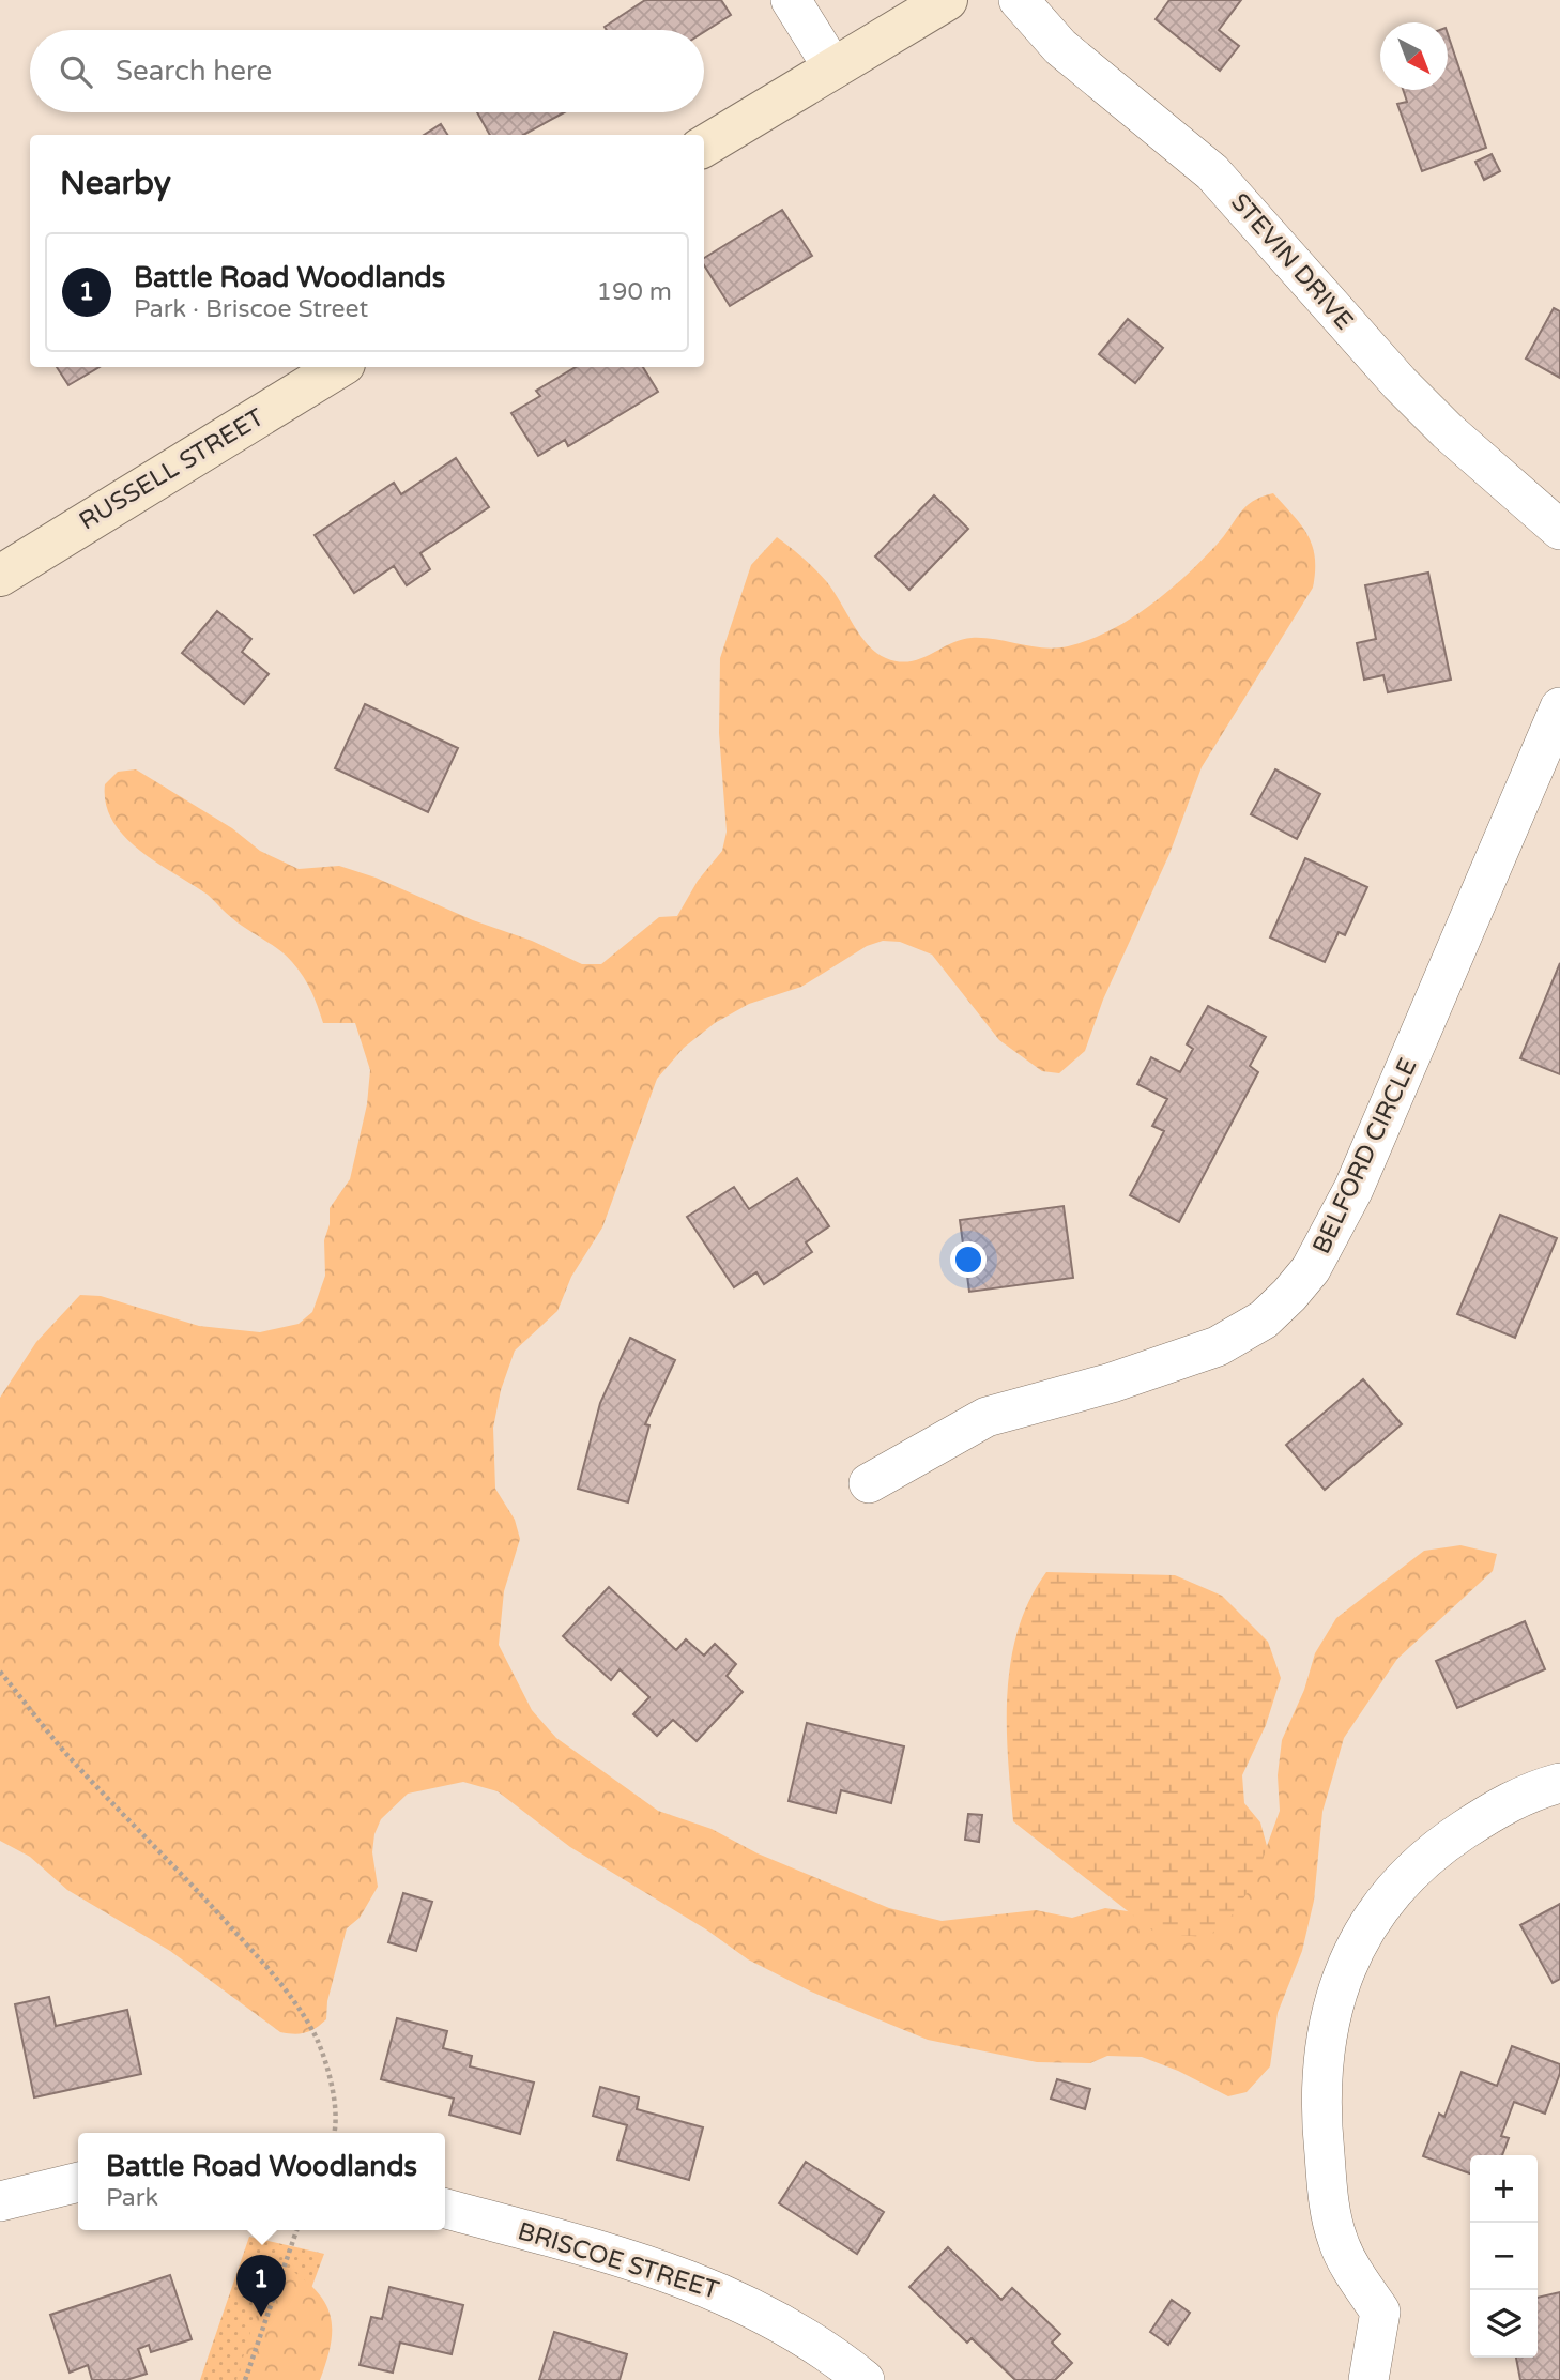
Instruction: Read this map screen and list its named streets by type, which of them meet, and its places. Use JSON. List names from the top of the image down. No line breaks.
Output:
{"streets":{"street":["STEVIN DRIVE","RUSSELL STREET","BELFORD CIRCLE","BRISCOE STREET"]},"north":"bottom right","page":{"search":"Search here","heading":"Nearby","list":[{"mark":"1","name":"Battle Road Woodlands","note":"Park · Briscoe Street","value":"190 m"}],"popup":["Battle Road Woodlands","Park"],"map_buttons":["+","−"],"pins":"1"}}
